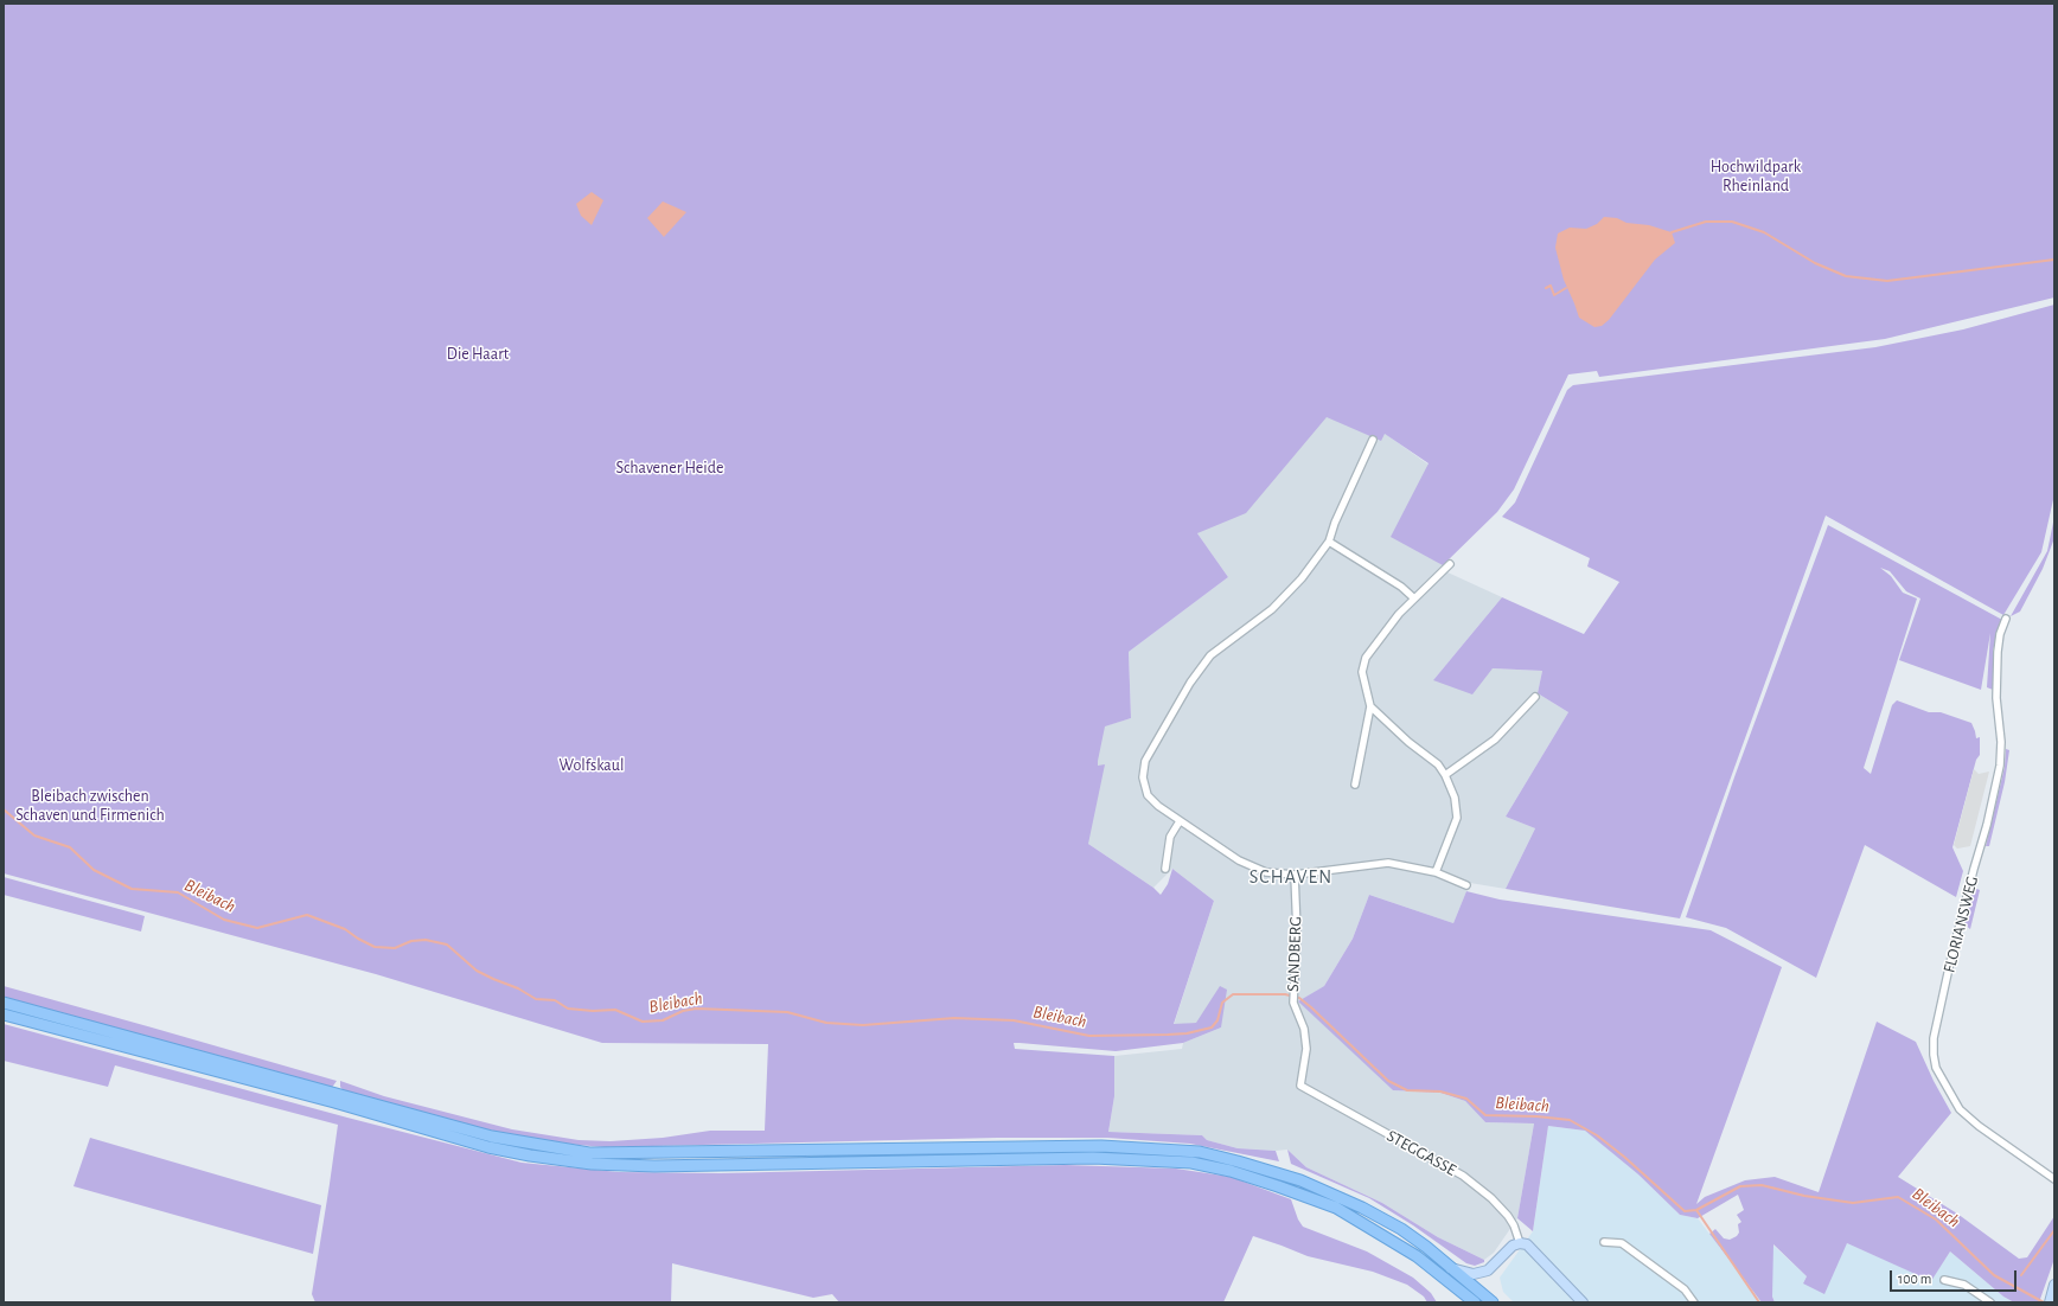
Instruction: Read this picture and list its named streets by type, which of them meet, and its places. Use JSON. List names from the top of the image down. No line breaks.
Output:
{"streets":{"street":["FLORIANSWEG","SANDBERG","STEGGASSE"]},"crossings":[["SANDBERG","STEGGASSE"]],"districts":["SCHAVEN"],"water":["Bleibach"],"parks":["Hochwildpark Rheinland","Die Haart","Schavener Heide","Wolfskaul","Bleibach zwischen Schaven und Firmenich"],"scale_bar":"100 m"}
